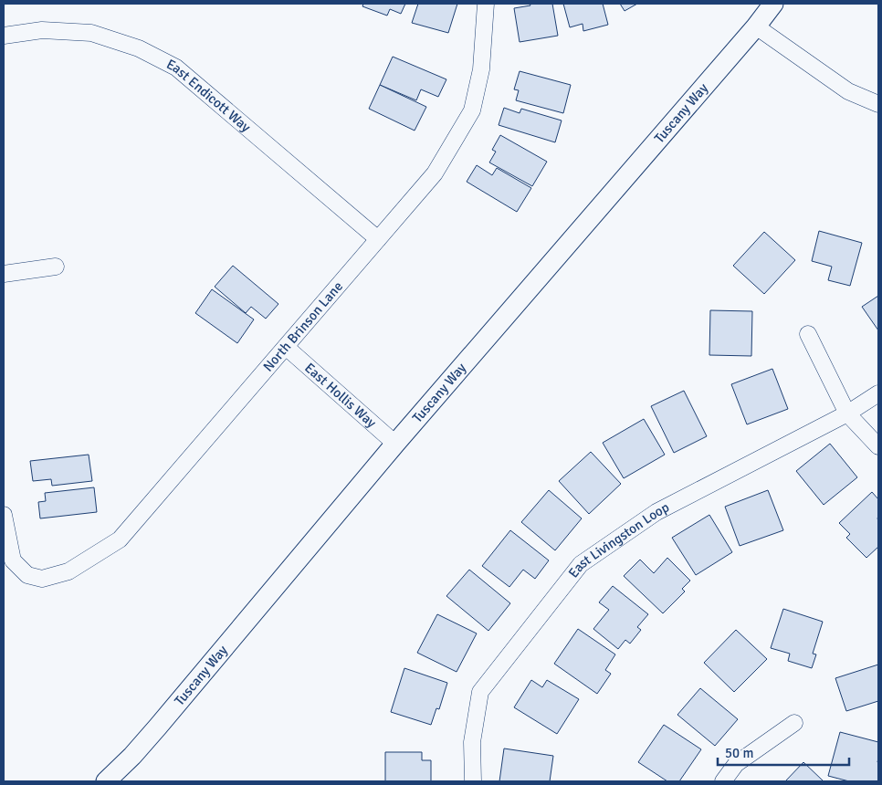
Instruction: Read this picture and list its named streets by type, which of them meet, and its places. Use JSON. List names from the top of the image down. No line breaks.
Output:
{"streets":{"street":["East Endicott Way","Tuscany Way","North Brinson Lane","East Hollis Way","East Livingston Loop"]},"crossings":[["East Endicott Way","North Brinson Lane"],["Tuscany Way","East Hollis Way"],["North Brinson Lane","East Hollis Way"]],"scale_bar":"50 m"}
